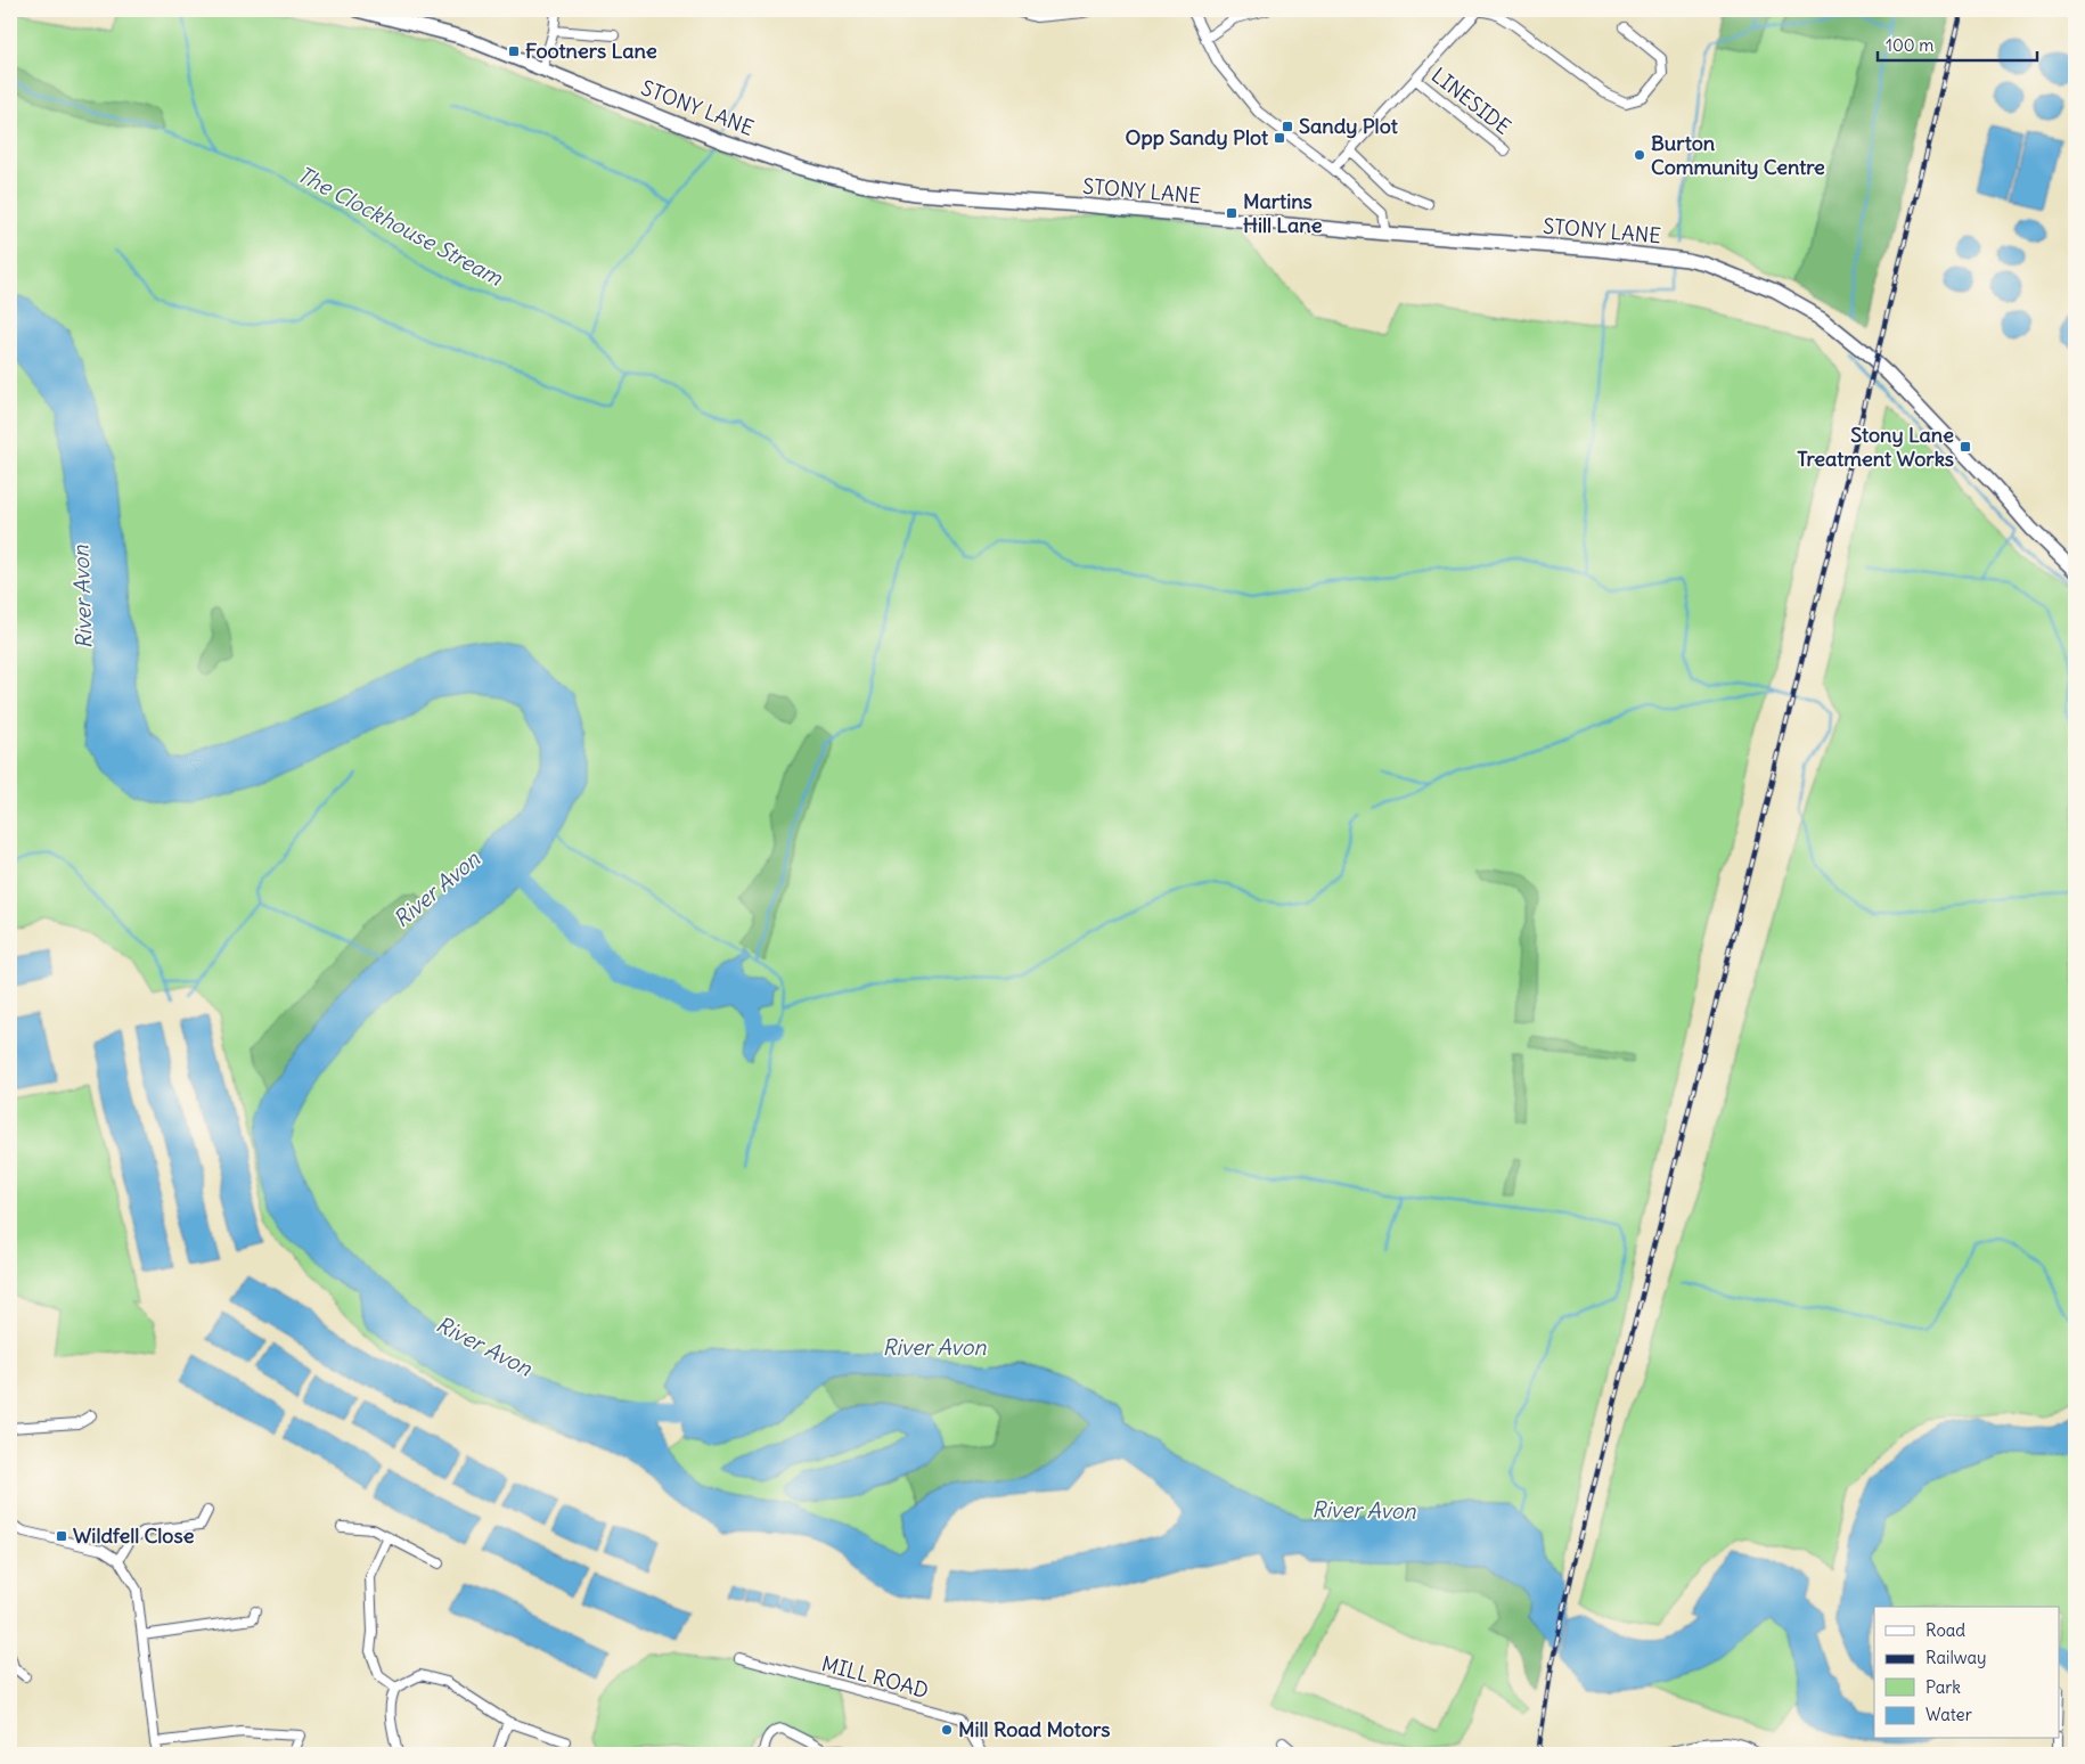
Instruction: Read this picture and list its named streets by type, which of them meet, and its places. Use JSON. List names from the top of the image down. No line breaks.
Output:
{"streets":{"main road":["STONY LANE"],"street":["LINESIDE","MILL ROAD"]},"water":["The Clockhouse Stream","River Avon"],"places":{"transit":["Footners Lane","Sandy Plot","Opp Sandy Plot","Martins Hill Lane","Stony Lane Treatment Works","Wildfell Close"],"other":["Burton Community Centre","Mill Road Motors"]},"legend":["Road","Railway","Park","Water"],"scale_bar":"100 m"}
